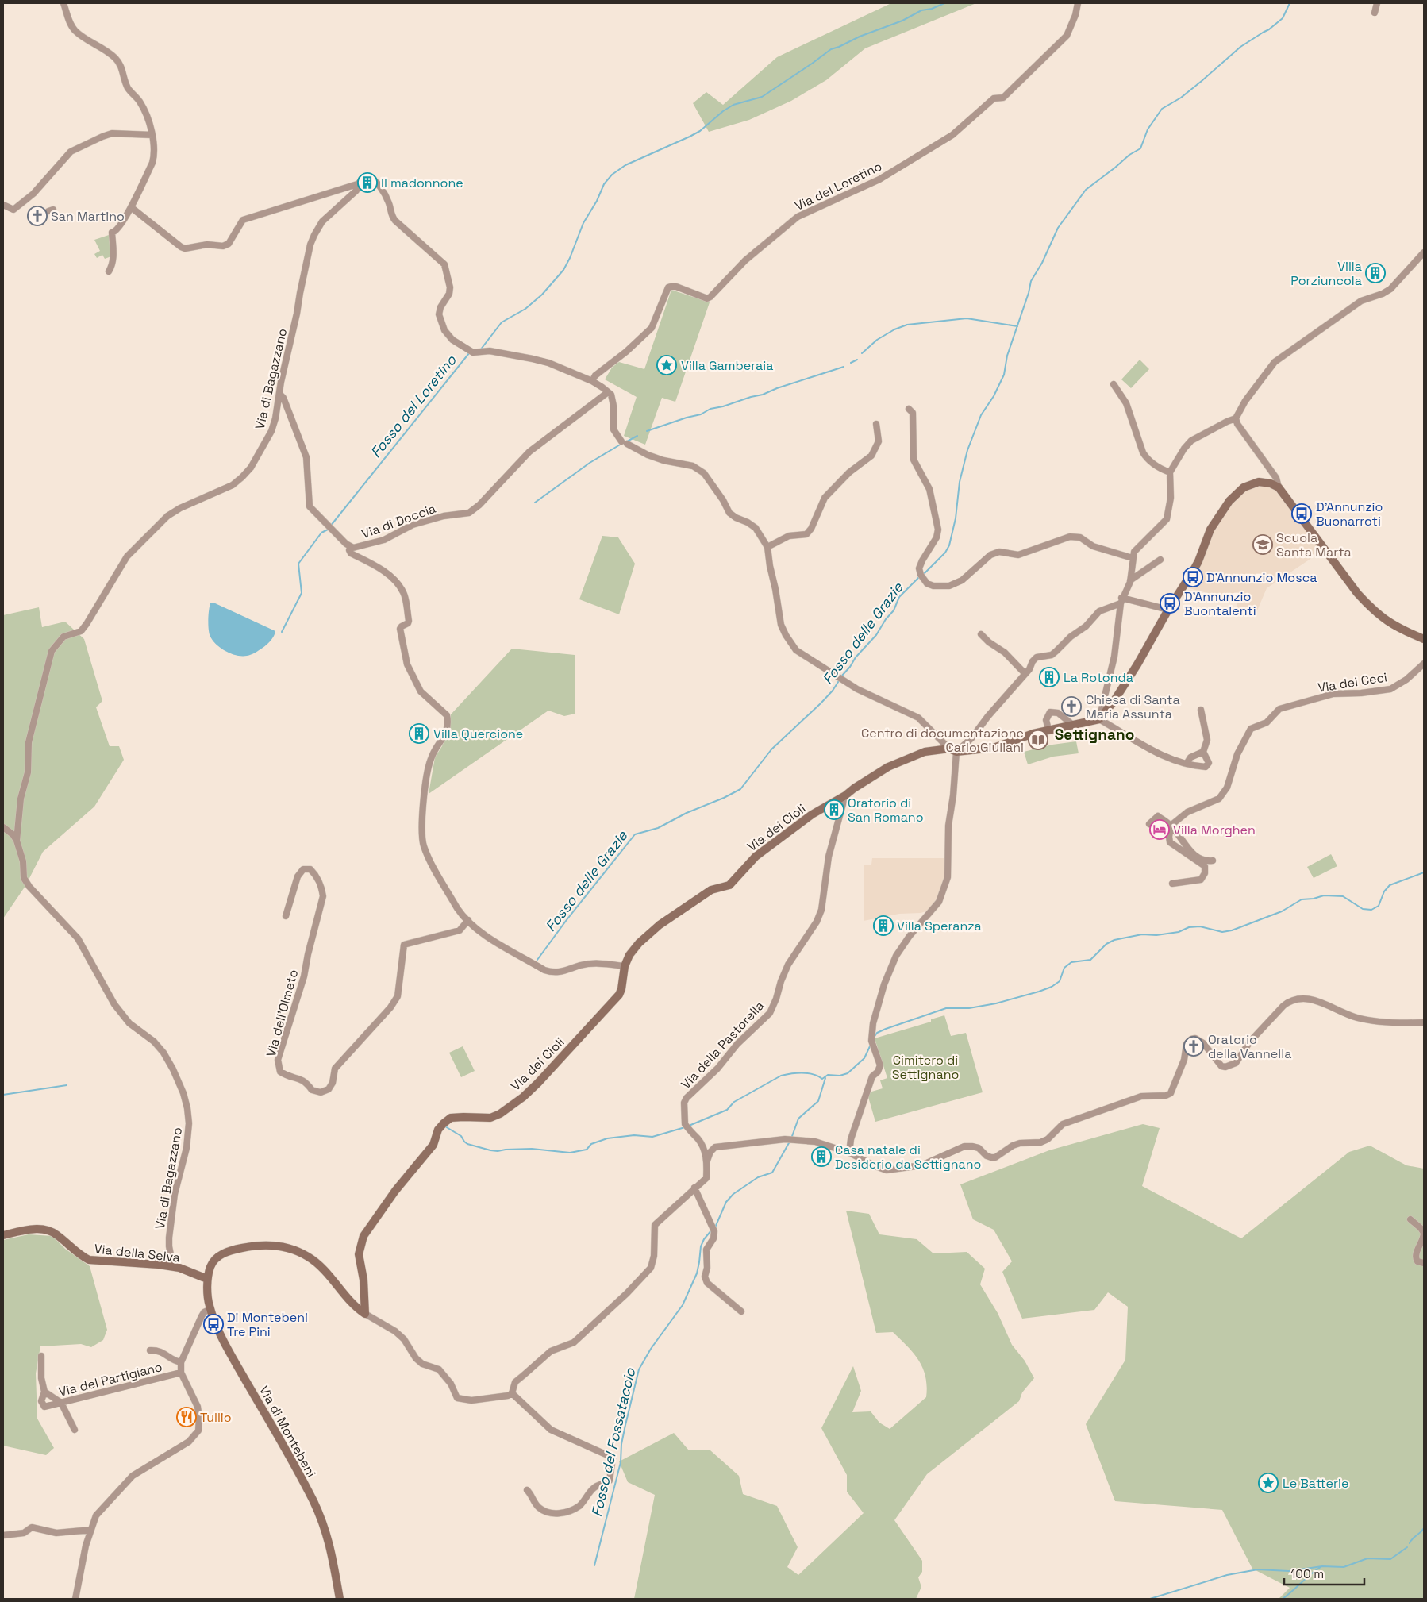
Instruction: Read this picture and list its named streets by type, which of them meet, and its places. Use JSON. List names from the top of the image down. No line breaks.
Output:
{"streets":{"street":["Via del Loretino","Via di Bagazzano","Via di Doccia","Via dei Ceci","Via dei Cioli","Via dell'Olmeto","Via della Pastorella","Via della Selva","Via del Partigiano","Via di Montebeni"]},"crossings":[["Via di Bagazzano","Via di Doccia"],["Via di Bagazzano","Via della Selva"],["Via dei Cioli","Via della Pastorella"],["Via della Selva","Via di Montebeni"]],"districts":["Settignano"],"water":["Fosso del Loretino","Fosso delle Grazie","Fosso del Fossataccio"],"parks":["Cimitero di Settignano"],"places":{"building":["Il madonnone","Villa Porziuncola","La Rotonda","Villa Quercione","Oratorio di San Romano","Villa Speranza","Casa natale di Desiderio da Settignano"],"church":["San Martino","Chiesa di Santa Maria Assunta","Oratorio della Vannella"],"place":["Villa Gamberaia","Le Batterie"],"bus stop":["D'Annunzio Buonarroti","D'Annunzio Mosca","D'Annunzio Buontalenti","Di Montebeni Tre Pini"],"school or university":["Scuola Santa Marta"],"library":["Centro di documentazione Carlo Giuliani"],"hotel":["Villa Morghen"],"restaurant":["Tullio"]},"scale_bar":"100 m"}
